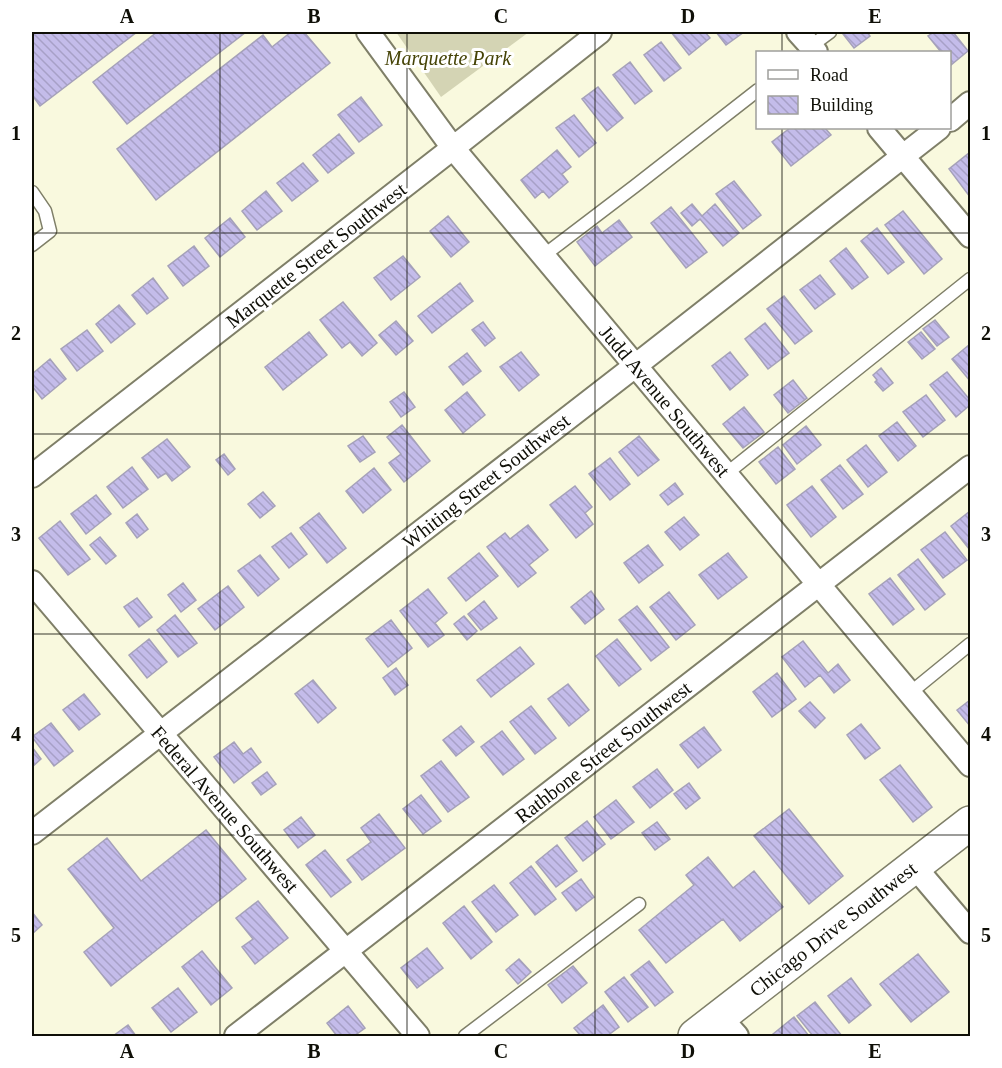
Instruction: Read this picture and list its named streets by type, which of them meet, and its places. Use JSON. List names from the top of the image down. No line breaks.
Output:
{"streets":{"main road":["Chicago Drive Southwest"],"street":["Marquette Street Southwest","Judd Avenue Southwest","Whiting Street Southwest","Rathbone Street Southwest","Federal Avenue Southwest"]},"crossings":[["Marquette Street Southwest","Judd Avenue Southwest"],["Judd Avenue Southwest","Whiting Street Southwest"],["Judd Avenue Southwest","Rathbone Street Southwest"],["Whiting Street Southwest","Federal Avenue Southwest"],["Rathbone Street Southwest","Federal Avenue Southwest"]],"parks":["Marquette Park"],"legend":["Road","Building"],"grid":{"columns":["A","B","C","D","E"],"rows":["1","2","3","4","5"]}}
